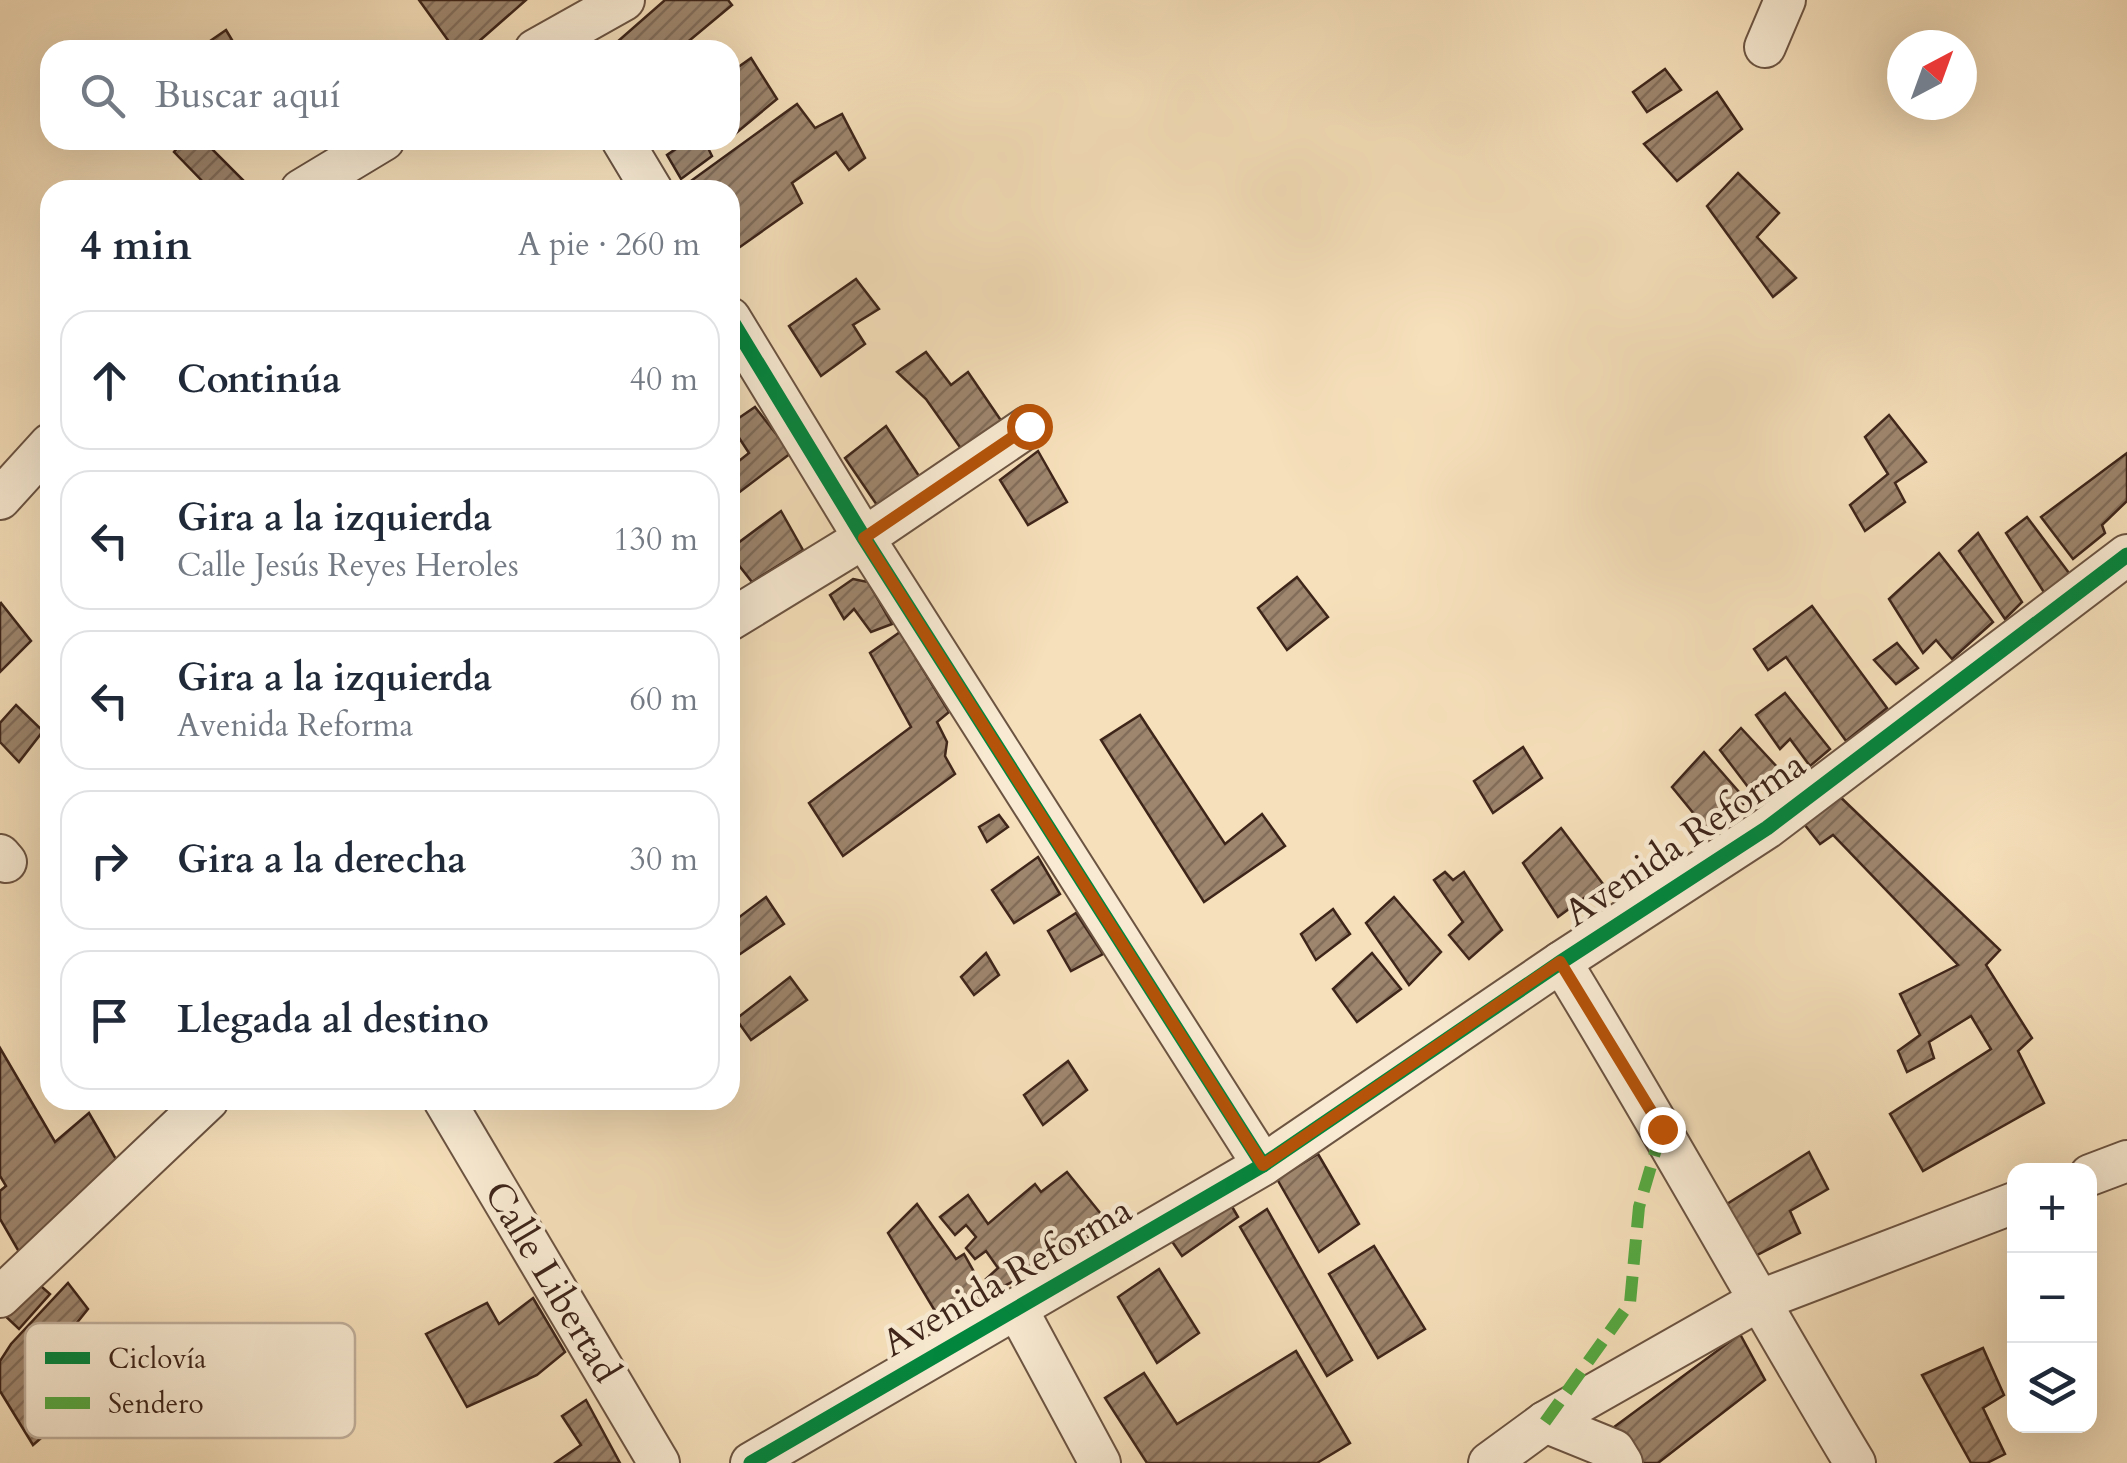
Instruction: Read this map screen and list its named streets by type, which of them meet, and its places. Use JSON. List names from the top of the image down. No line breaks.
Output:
{"streets":{"street":["Avenida Reforma","Calle Libertad"]},"legend":["Ciclovía","Sendero"],"north":"top right","page":{"search":"Buscar aquí","heading":["4 min","A pie · 260 m"],"list":[["Continúa","40 m"],["Gira a la izquierda","Calle Jesús Reyes Heroles","130 m"],["Gira a la izquierda","Avenida Reforma","60 m"],["Gira a la derecha","30 m"],"Llegada al destino"],"map_buttons":["+","−"]}}
